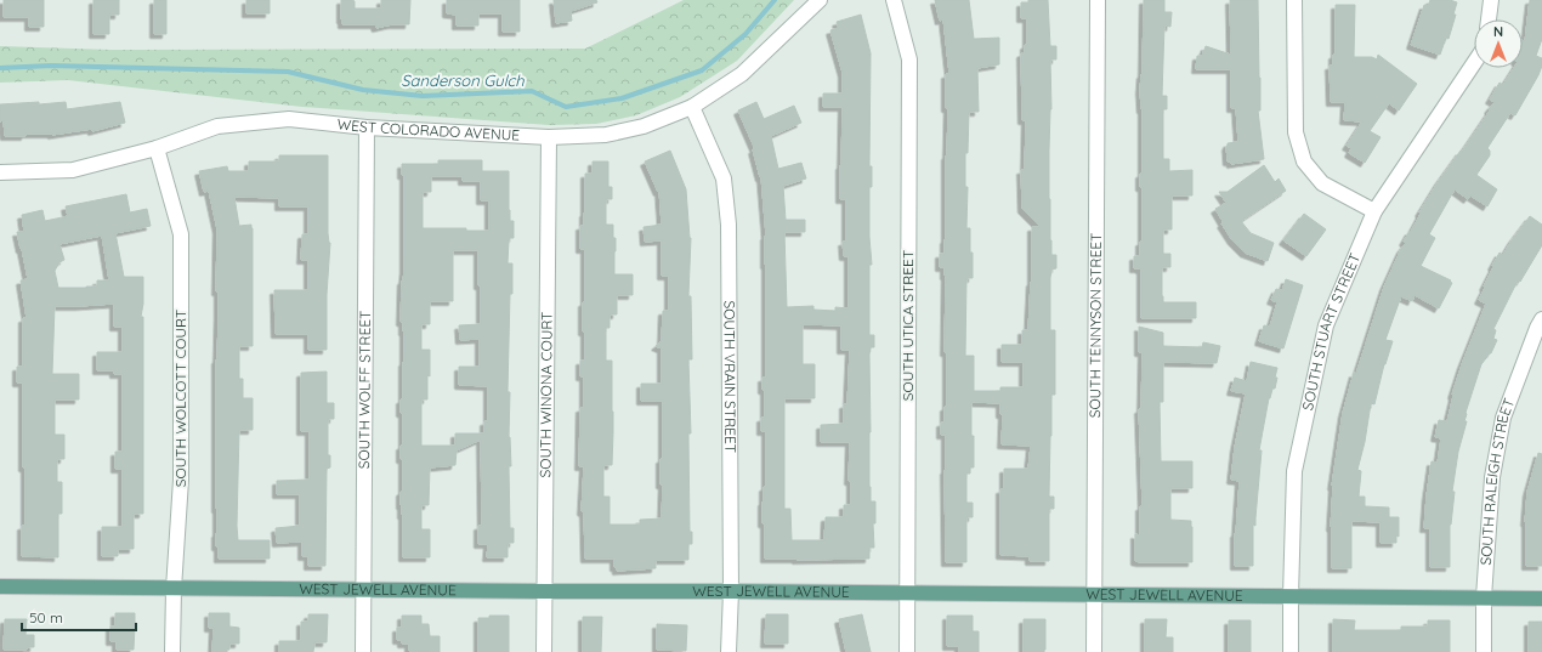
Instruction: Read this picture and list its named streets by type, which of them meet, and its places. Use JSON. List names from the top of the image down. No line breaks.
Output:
{"streets":{"main road":["WEST JEWELL AVENUE"],"street":["WEST COLORADO AVENUE","SOUTH UTICA STREET","SOUTH TENNYSON STREET","SOUTH STUART STREET","SOUTH VRAIN STREET","SOUTH WOLFF STREET","SOUTH WINONA COURT","SOUTH WOLCOTT COURT","SOUTH RALEIGH STREET"]},"crossings":[["WEST COLORADO AVENUE","SOUTH VRAIN STREET"],["WEST COLORADO AVENUE","SOUTH WOLFF STREET"],["WEST COLORADO AVENUE","SOUTH WINONA COURT"],["WEST COLORADO AVENUE","SOUTH WOLCOTT COURT"],["SOUTH UTICA STREET","WEST JEWELL AVENUE"],["SOUTH TENNYSON STREET","WEST JEWELL AVENUE"],["SOUTH STUART STREET","WEST JEWELL AVENUE"],["SOUTH VRAIN STREET","WEST JEWELL AVENUE"],["SOUTH WOLFF STREET","WEST JEWELL AVENUE"],["SOUTH WINONA COURT","WEST JEWELL AVENUE"],["SOUTH WOLCOTT COURT","WEST JEWELL AVENUE"],["SOUTH RALEIGH STREET","WEST JEWELL AVENUE"]],"water":["Sanderson Gulch"],"scale_bar":"50 m","north":"top"}
